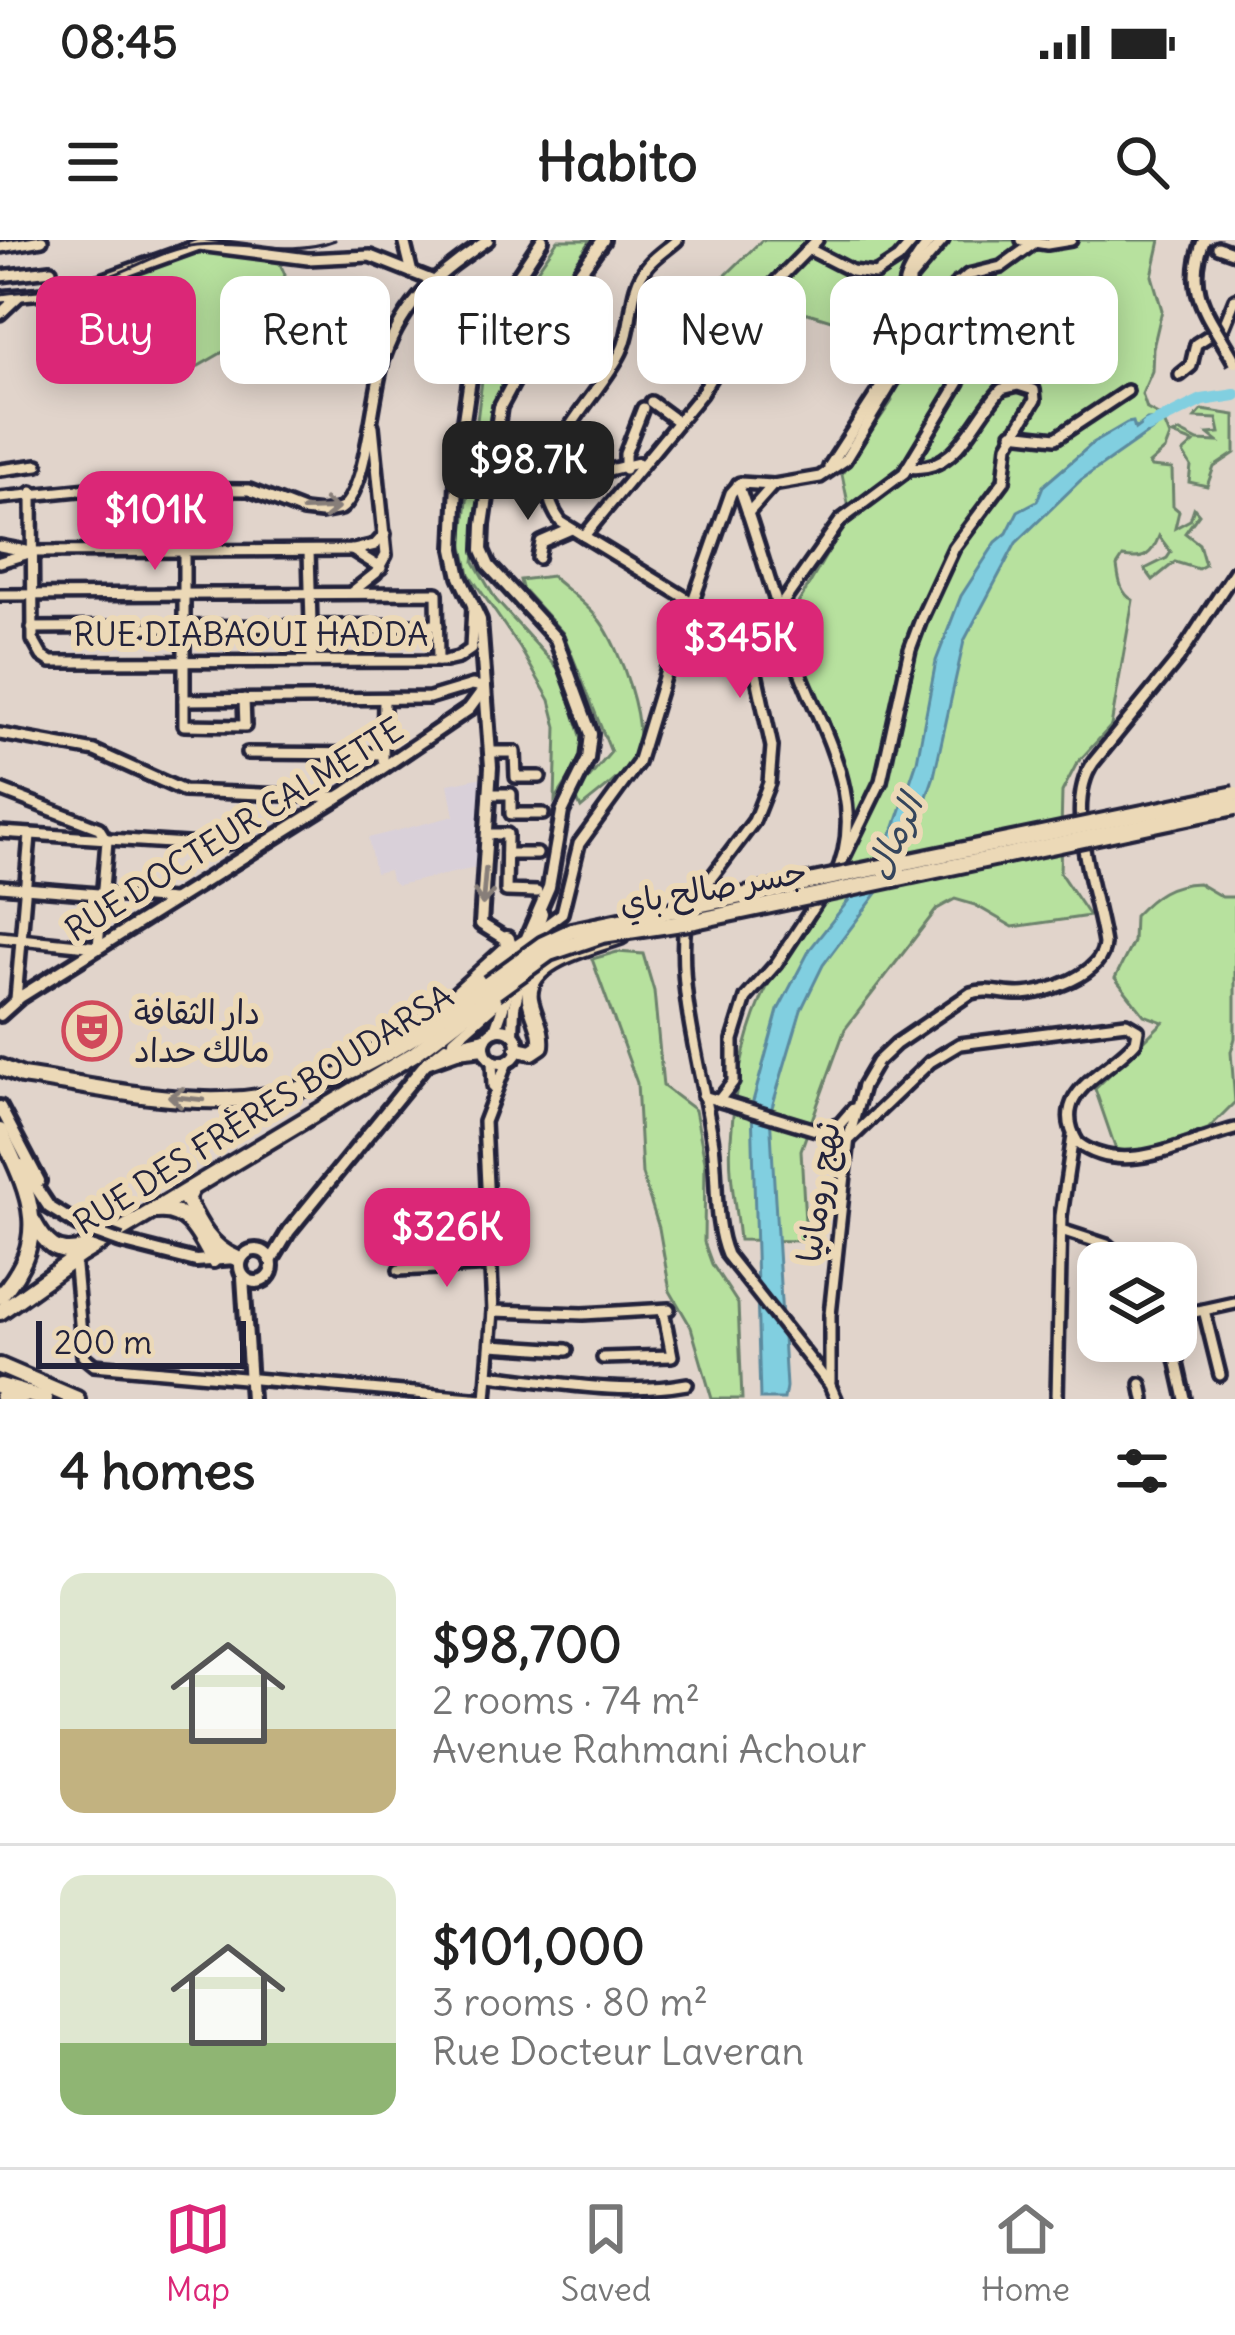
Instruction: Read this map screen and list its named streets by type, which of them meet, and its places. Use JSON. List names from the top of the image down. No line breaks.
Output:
{"streets":{"highway":["جسر صالح باي","RUE DES FRÈRES BOUDARSA"],"main road":["RUE DOCTEUR CALMETTE"],"street":["RUE DIABAOUI HADDA","نهج رومانيا"]},"crossings":[["جسر صالح باي","RUE DES FRÈRES BOUDARSA"]],"water":["الرمال"],"places":{"theatre":["دار الثقافة مالك حداد"]},"scale_bar":"200 m","page":{"status":"08:45","header":"Habito","chip":["Buy","Rent","Filters","New","Apartment"],"price":["$98.7K","$101K","$345K","$326K"],"scale":"200 m","heading":"4 homes","list":[{"name":"$98,700","note":"2 rooms · 74 m² · Avenue Rahmani Achour"},{"name":"$101,000","note":"3 rooms · 80 m² · Rue Docteur Laveran"}],"tabs":["Map","Saved","Home"]}}
